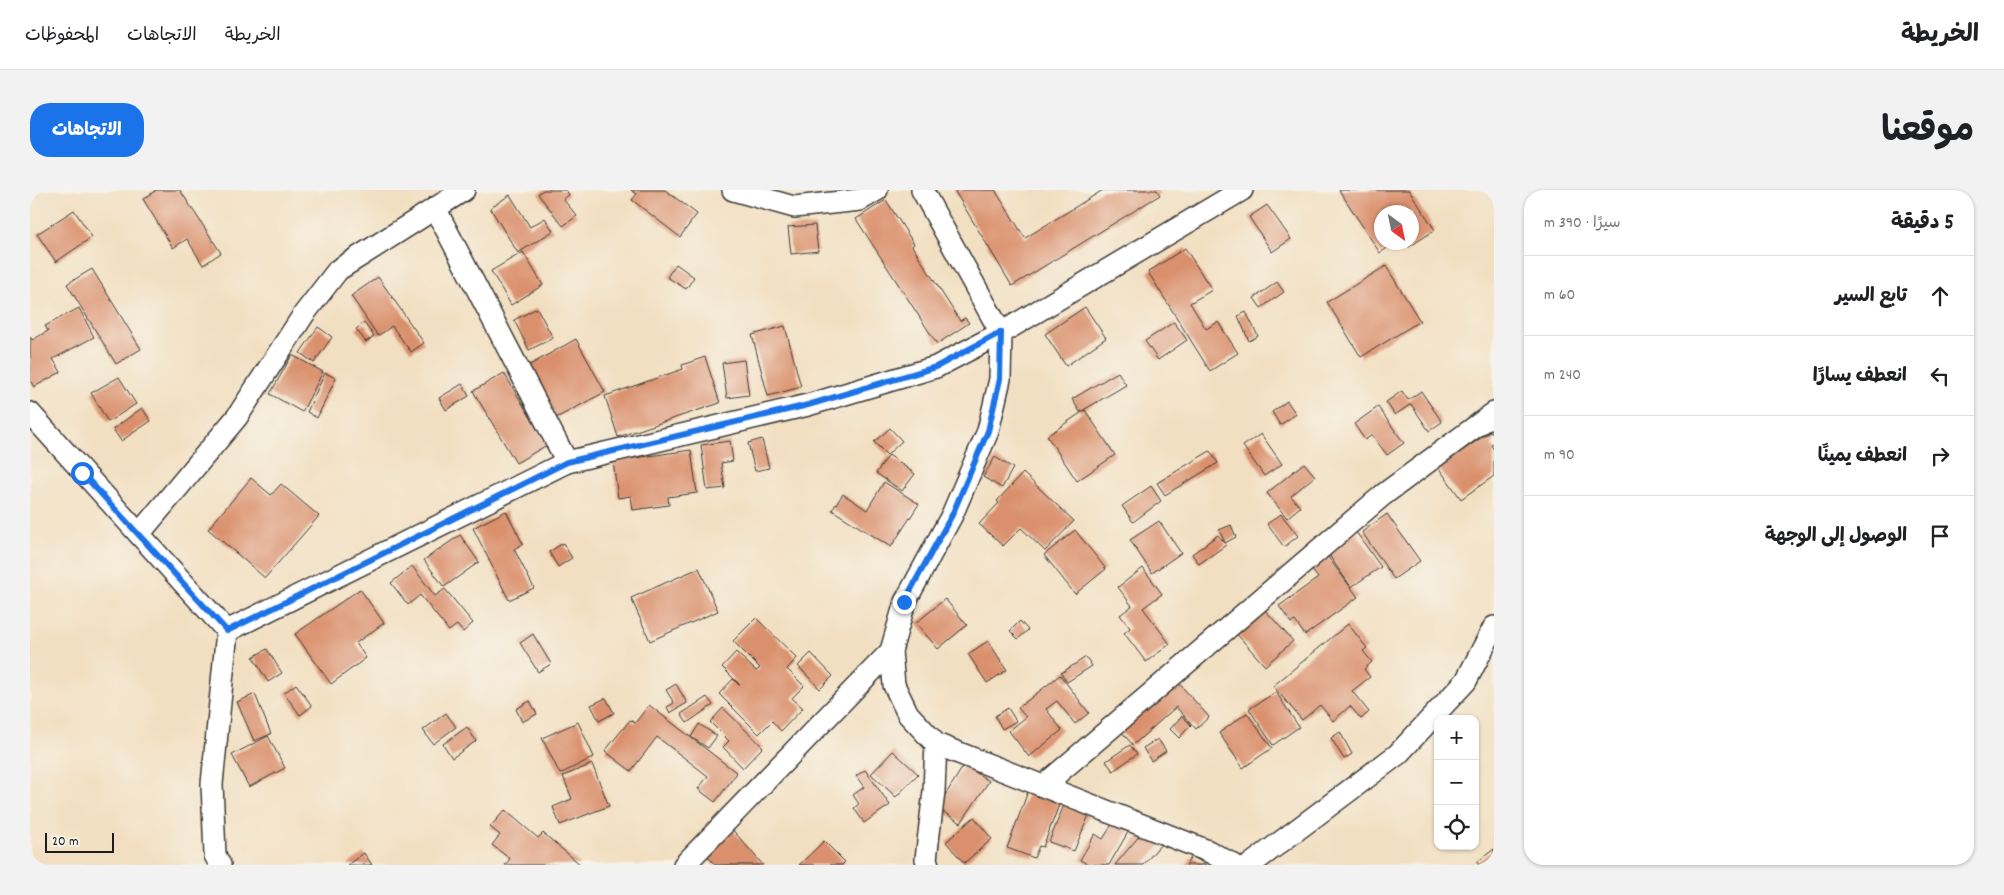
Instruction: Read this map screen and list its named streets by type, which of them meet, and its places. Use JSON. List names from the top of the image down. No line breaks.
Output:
{"scale_bar":"20 m","north":"bottom right","page":{"header":"الخريطة","nav":["الخريطة","الاتجاهات","المحفوظات"],"title":"موقعنا","buttons":"الاتجاهات","heading":["5 دقيقة","سيرًا · 390 m"],"list":[["تابع السير","60 m"],["انعطف يسارًا","240 m"],["انعطف يمينًا","90 m"],"الوصول إلى الوجهة"],"map_buttons":["+","−"],"scale":"20 m"}}
